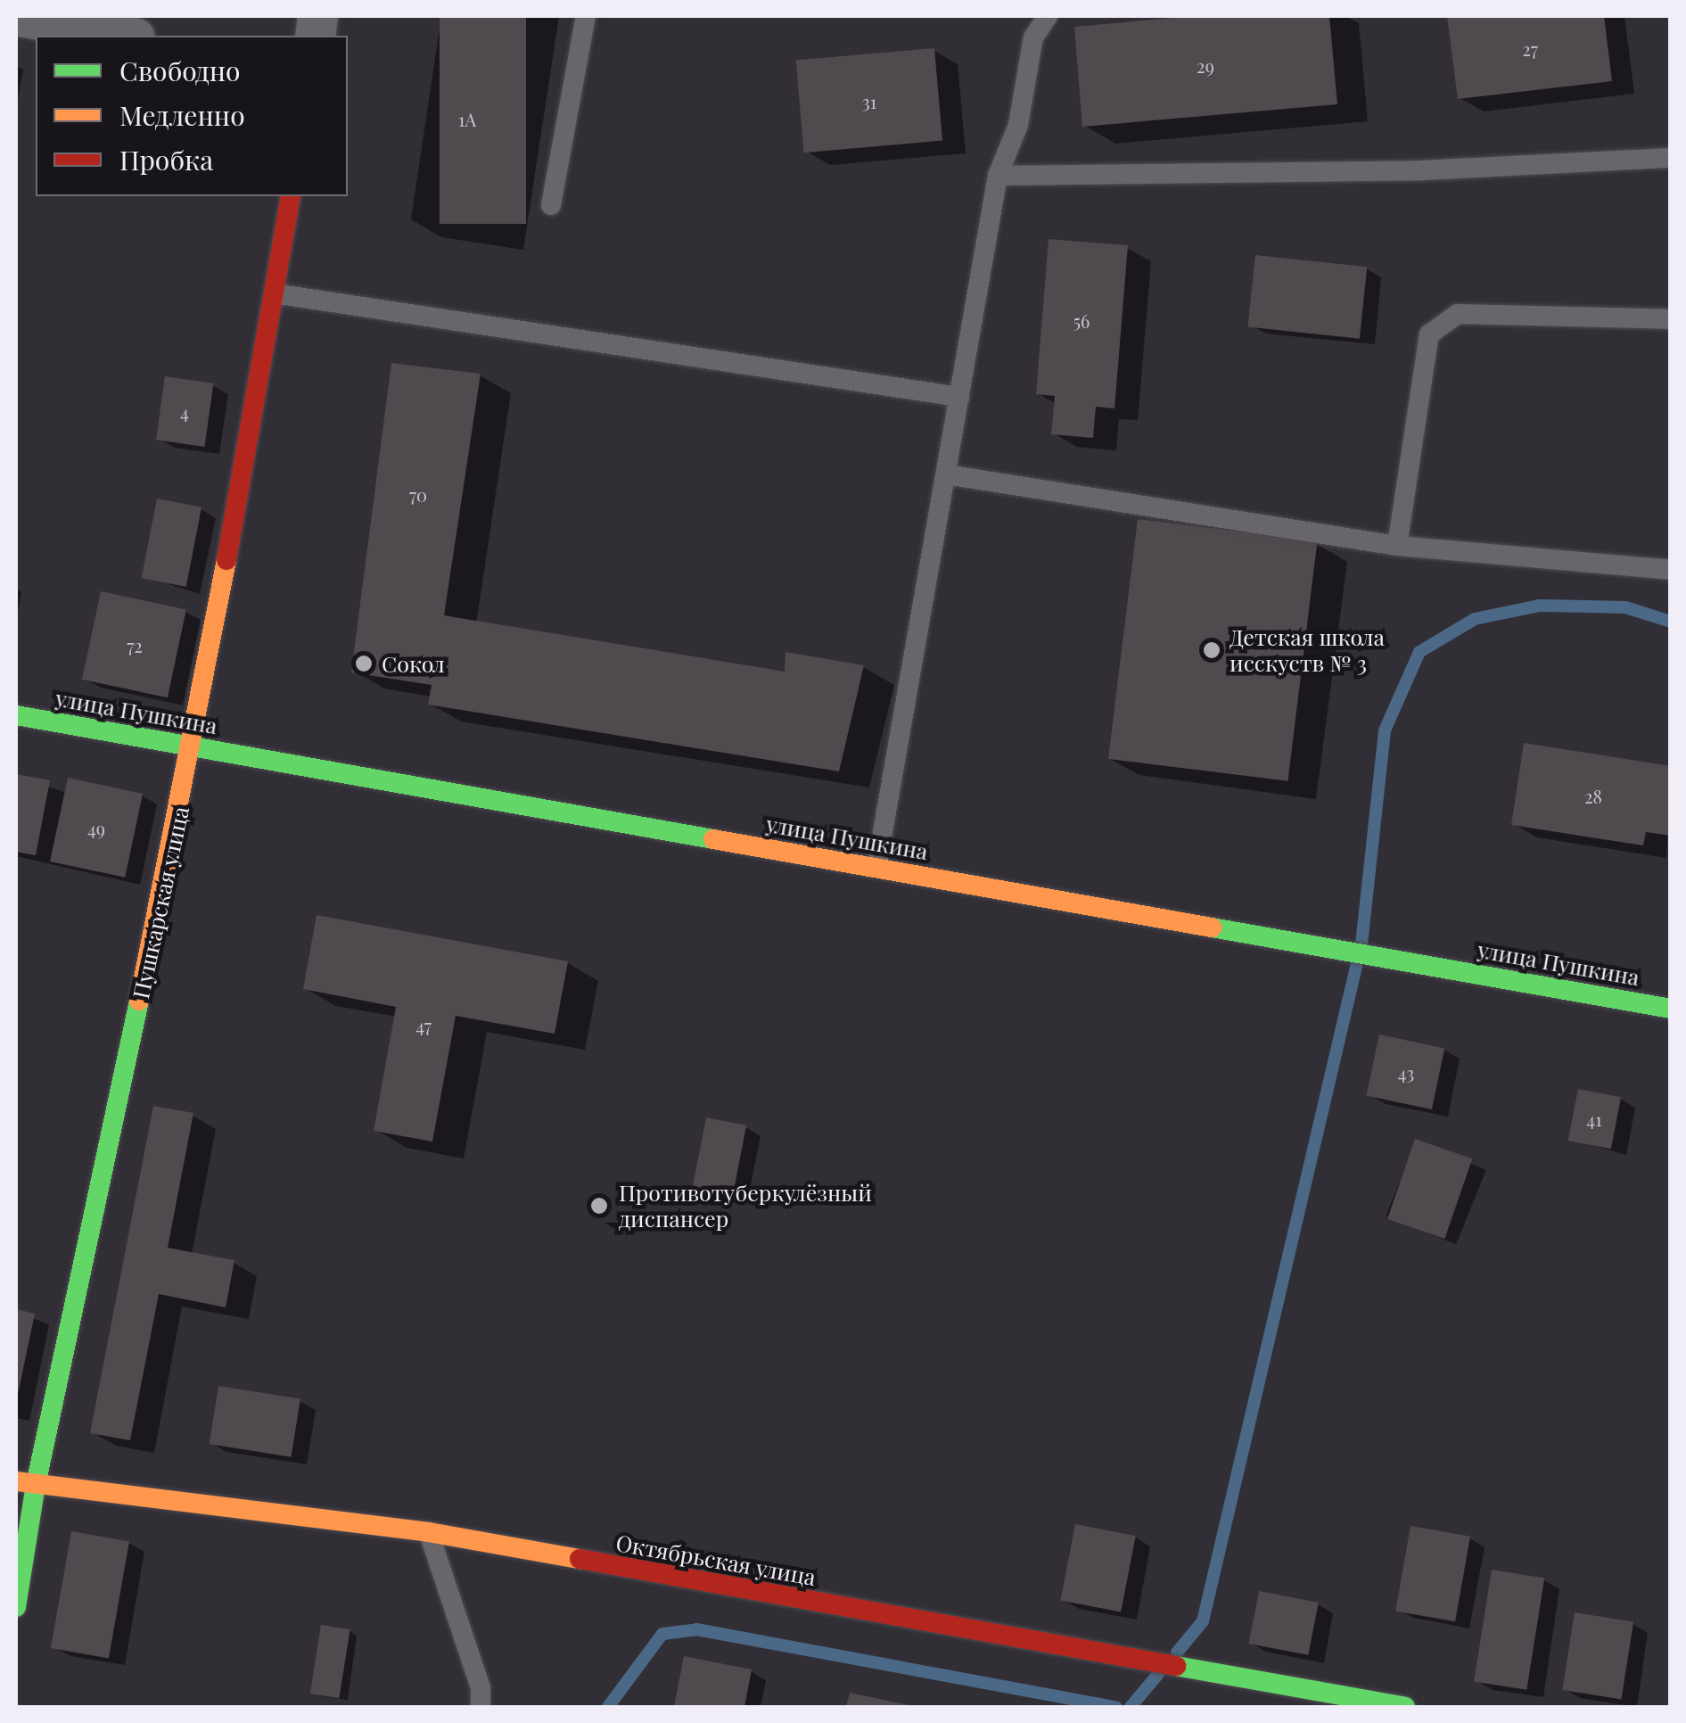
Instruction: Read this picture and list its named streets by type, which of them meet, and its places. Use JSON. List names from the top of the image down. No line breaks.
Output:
{"streets":{"street":["улица Пушкина","Пушкарская улица","Октябрьская улица"]},"crossings":[["улица Пушкина","Пушкарская улица"],["Пушкарская улица","Октябрьская улица"]],"places":["Детская школа исскуств № 3","Сокол","Противотуберкулёзный диспансер"],"house_numbers":["27","29","31","1А","56","4","70","72","28","49","47","43","41"],"legend":["Свободно","Медленно","Пробка"]}
